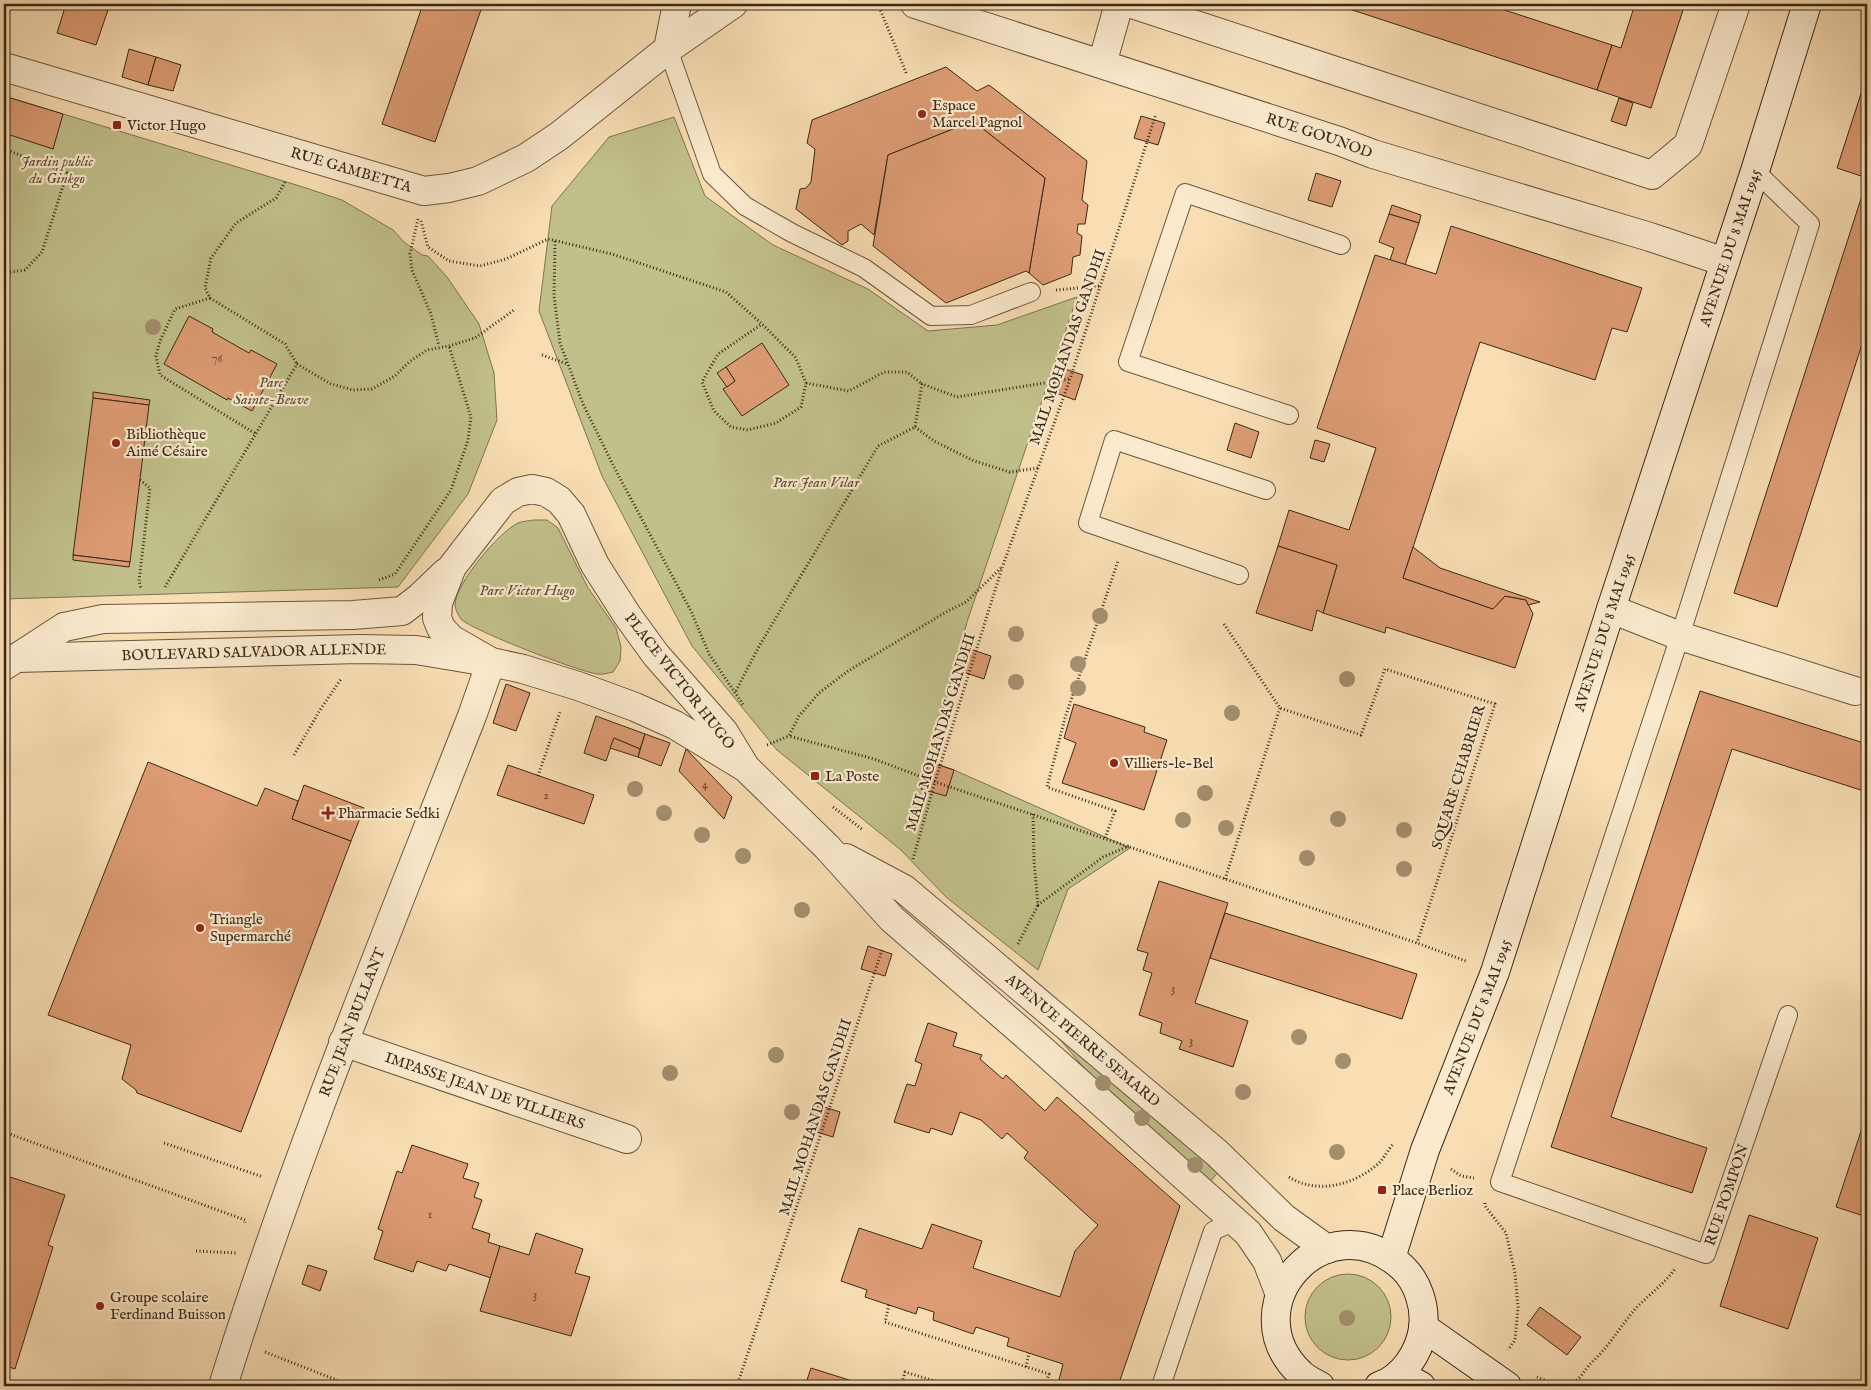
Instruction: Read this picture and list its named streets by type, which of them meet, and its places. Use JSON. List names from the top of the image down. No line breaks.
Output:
{"streets":{"street":["RUE GOUNOD","RUE GAMBETTA","AVENUE DU 8 MAI 1945","BOULEVARD SALVADOR ALLENDE","PLACE VICTOR HUGO","RUE JEAN BULLANT","AVENUE PIERRE SEMARD","IMPASSE JEAN DE VILLIERS"],"lane":["RUE POMPON"],"path":["MAIL MOHANDAS GANDHI","SQUARE CHABRIER"]},"crossings":[["RUE GOUNOD","AVENUE DU 8 MAI 1945"],["RUE GOUNOD","MAIL MOHANDAS GANDHI"],["MAIL MOHANDAS GANDHI","AVENUE PIERRE SEMARD"],["BOULEVARD SALVADOR ALLENDE","PLACE VICTOR HUGO"],["BOULEVARD SALVADOR ALLENDE","RUE JEAN BULLANT"],["PLACE VICTOR HUGO","RUE JEAN BULLANT"],["PLACE VICTOR HUGO","AVENUE PIERRE SEMARD"],["RUE JEAN BULLANT","IMPASSE JEAN DE VILLIERS"]],"parks":["Jardin public du Ginkgo","Parc Sainte-Beuve","Parc Jean Vilar","Parc Victor Hugo"],"places":{"other":["Espace Marcel Pagnol","Bibliothèque Aimé Césaire","Villiers-le-Bel","Triangle Supermarché","Groupe scolaire Ferdinand Buisson"],"transit":["Victor Hugo","La Poste","Place Berlioz"],"health":["Pharmacie Sedki"]},"house_numbers":["76","4","2","3","3","1","3"]}
